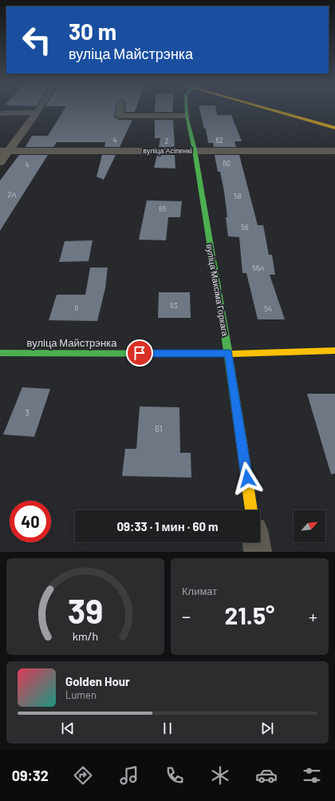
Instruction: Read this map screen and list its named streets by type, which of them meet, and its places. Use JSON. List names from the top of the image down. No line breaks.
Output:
{"streets":{"street":["вуліца Асіпенкі","вуліца Максіма Горкага","вуліца Майстрэнка"]},"crossings":[["вуліца Асіпенкі","вуліца Максіма Горкага"],["вуліца Максіма Горкага","вуліца Майстрэнка"]],"house_numbers":["4","62","2","60","4","2А","58","65","56","56А","63","6","54","3","61"],"north":"top right","page":{"turn":["30 m","вуліца Майстрэнка"],"limit":"40","trip":"09:33 · 1 мин · 60 m","tile":"Климат","heat":["−","21.5°","+"],"song":["Golden Hour","Lumen"],"tabs":"09:32","gauge":["39","km/h"]}}
